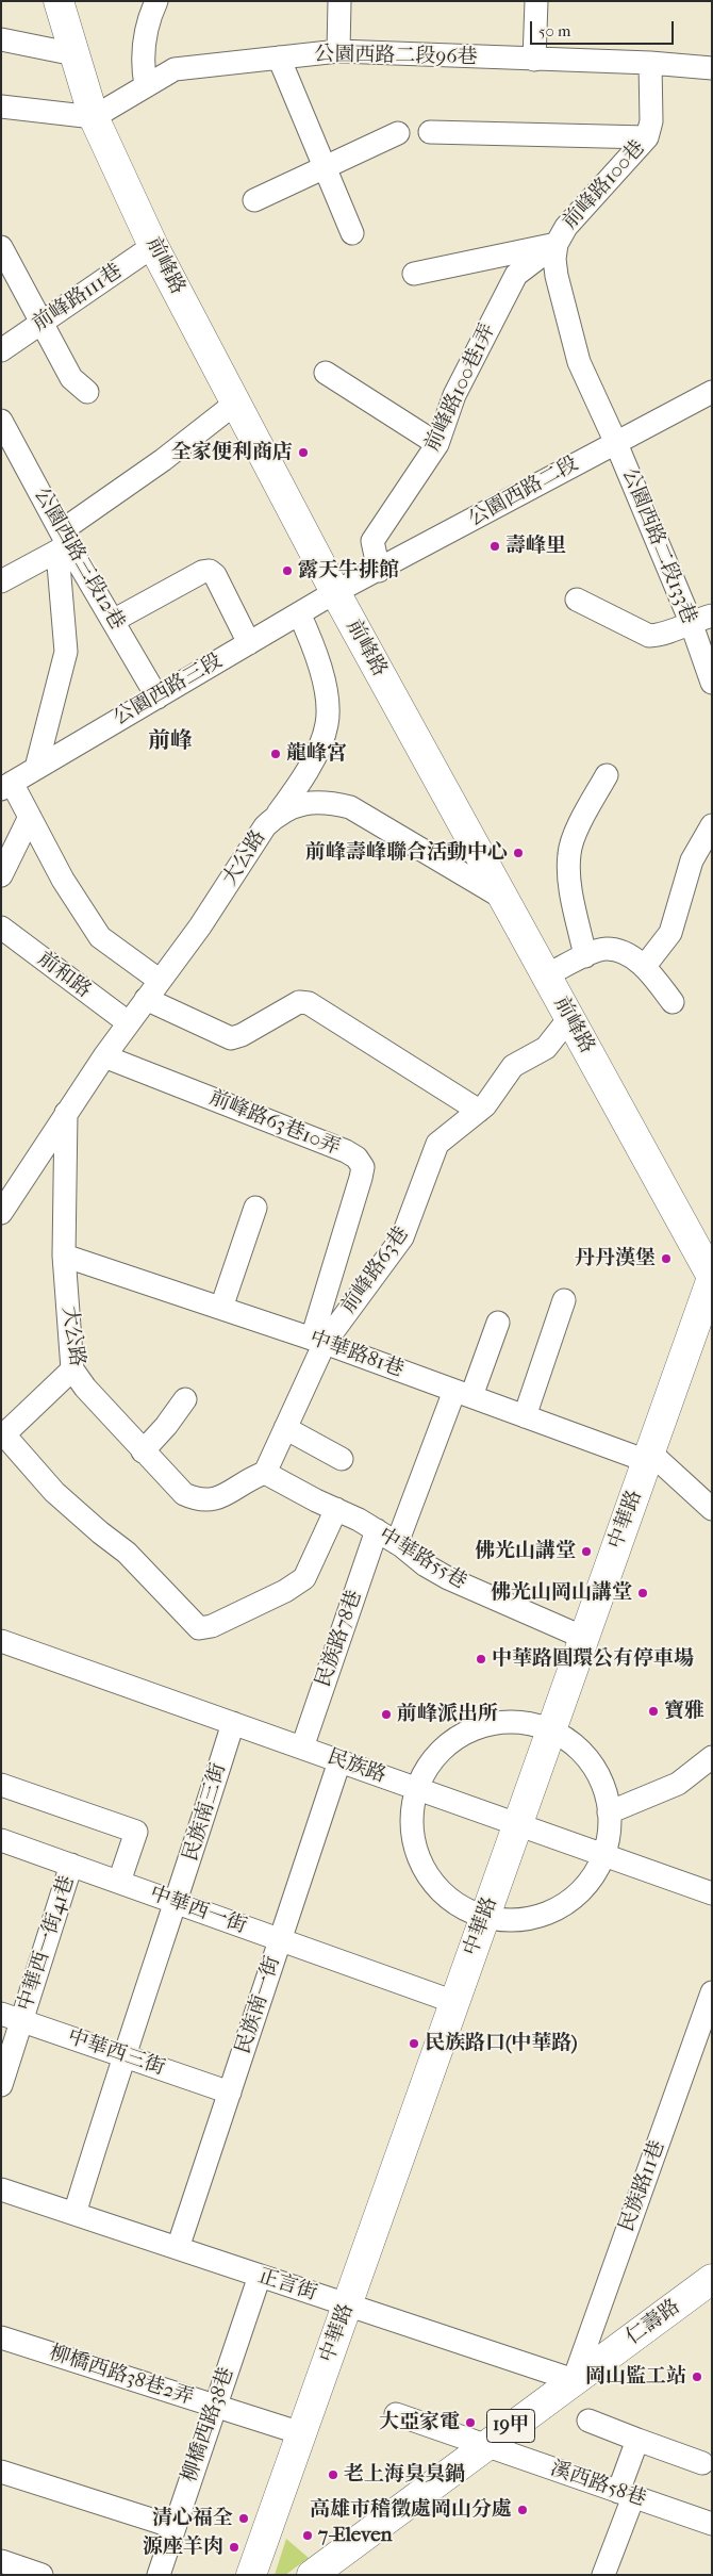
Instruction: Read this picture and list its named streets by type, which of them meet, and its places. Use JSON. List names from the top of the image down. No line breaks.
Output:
{"streets":{"main road":["前峰路","中華路","仁壽路","19甲"],"street":["公園西路二段96巷","前峰路100巷","前峰路111巷","前峰路100巷1弄","公園西路二段","公園西路二段133巷","公園西路三段12巷","公園西路三段","大公路","前和路","前峰路63巷10弄","前峰路63巷","中華路81巷","中華路55巷","民族路78巷","民族路","民族南三街","中華西一街","中華西一街41巷","民族南一街","中華西三街","民族路11巷","正言街","柳橋西路38巷2弄","柳橋西路38巷","溪西路58巷"]},"crossings":[["公園西路二段96巷","前峰路100巷"],["公園西路二段96巷","前峰路"],["前峰路100巷","前峰路100巷1弄"],["前峰路100巷","公園西路二段133巷"],["前峰路","前峰路111巷"],["前峰路","公園西路二段"],["前峰路","公園西路三段"],["前峰路","大公路"],["前峰路","前峰路63巷"],["前峰路","中華路"],["前峰路100巷1弄","公園西路二段"],["前峰路100巷1弄","公園西路二段133巷"],["公園西路二段","公園西路二段133巷"],["公園西路二段","公園西路三段"],["公園西路三段12巷","公園西路三段"],["大公路","前和路"],["大公路","前峰路63巷10弄"],["大公路","前峰路63巷"],["大公路","中華路81巷"],["大公路","中華路55巷"],["前峰路63巷10弄","前峰路63巷"],["前峰路63巷10弄","中華路81巷"],["前峰路63巷","中華路81巷"],["前峰路63巷","中華路55巷"],["中華路81巷","中華路"],["中華路","中華路55巷"],["中華路","民族路"],["中華路","中華西一街"],["中華路","正言街"],["中華路","柳橋西路38巷2弄"],["中華路55巷","民族路78巷"],["民族路78巷","民族路"],["民族路","民族南三街"],["民族路","民族南一街"],["民族南三街","中華西一街"],["民族南三街","中華西三街"],["民族南三街","正言街"],["中華西一街","中華西一街41巷"],["中華西一街","民族南一街"],["中華西一街41巷","中華西三街"],["民族南一街","中華西三街"],["民族南一街","正言街"],["民族路11巷","正言街"],["民族路11巷","仁壽路"],["正言街","仁壽路"],["正言街","柳橋西路38巷"],["仁壽路","溪西路58巷"],["柳橋西路38巷2弄","柳橋西路38巷"]],"districts":["前峰"],"places":["全家便利商店","壽峰里","露天牛排館","龍峰宮","前峰壽峰聯合活動中心","丹丹漢堡","佛光山講堂","佛光山岡山講堂","中華路圓環公有停車場","寶雅","前峰派出所","民族路口(中華路)","岡山監工站","大亞家電","老上海臭臭鍋","高雄市稽徵處岡山分處","清心福全","7-Eleven","源座羊肉"],"scale_bar":"50 m"}
